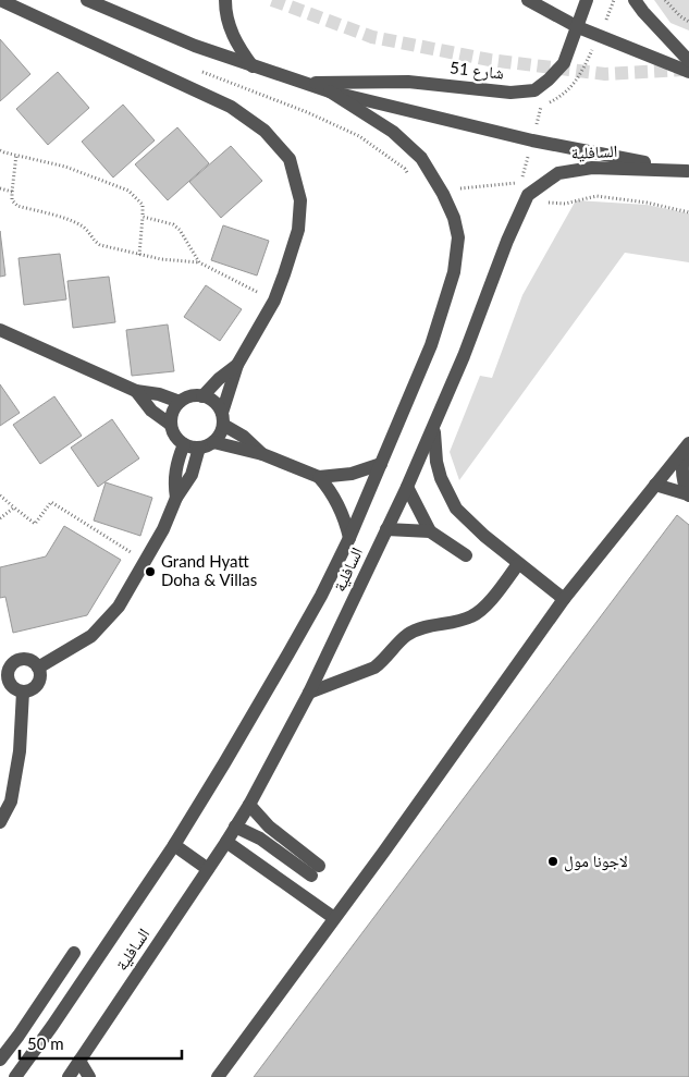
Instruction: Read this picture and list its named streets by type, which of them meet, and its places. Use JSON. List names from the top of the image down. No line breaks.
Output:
{"streets":{"street":["شارع 51","السافلية"]},"crossings":[["شارع 51","السافلية"]],"places":["Grand Hyatt Doha & Villas","لاجونا مول"],"scale_bar":"50 m"}
